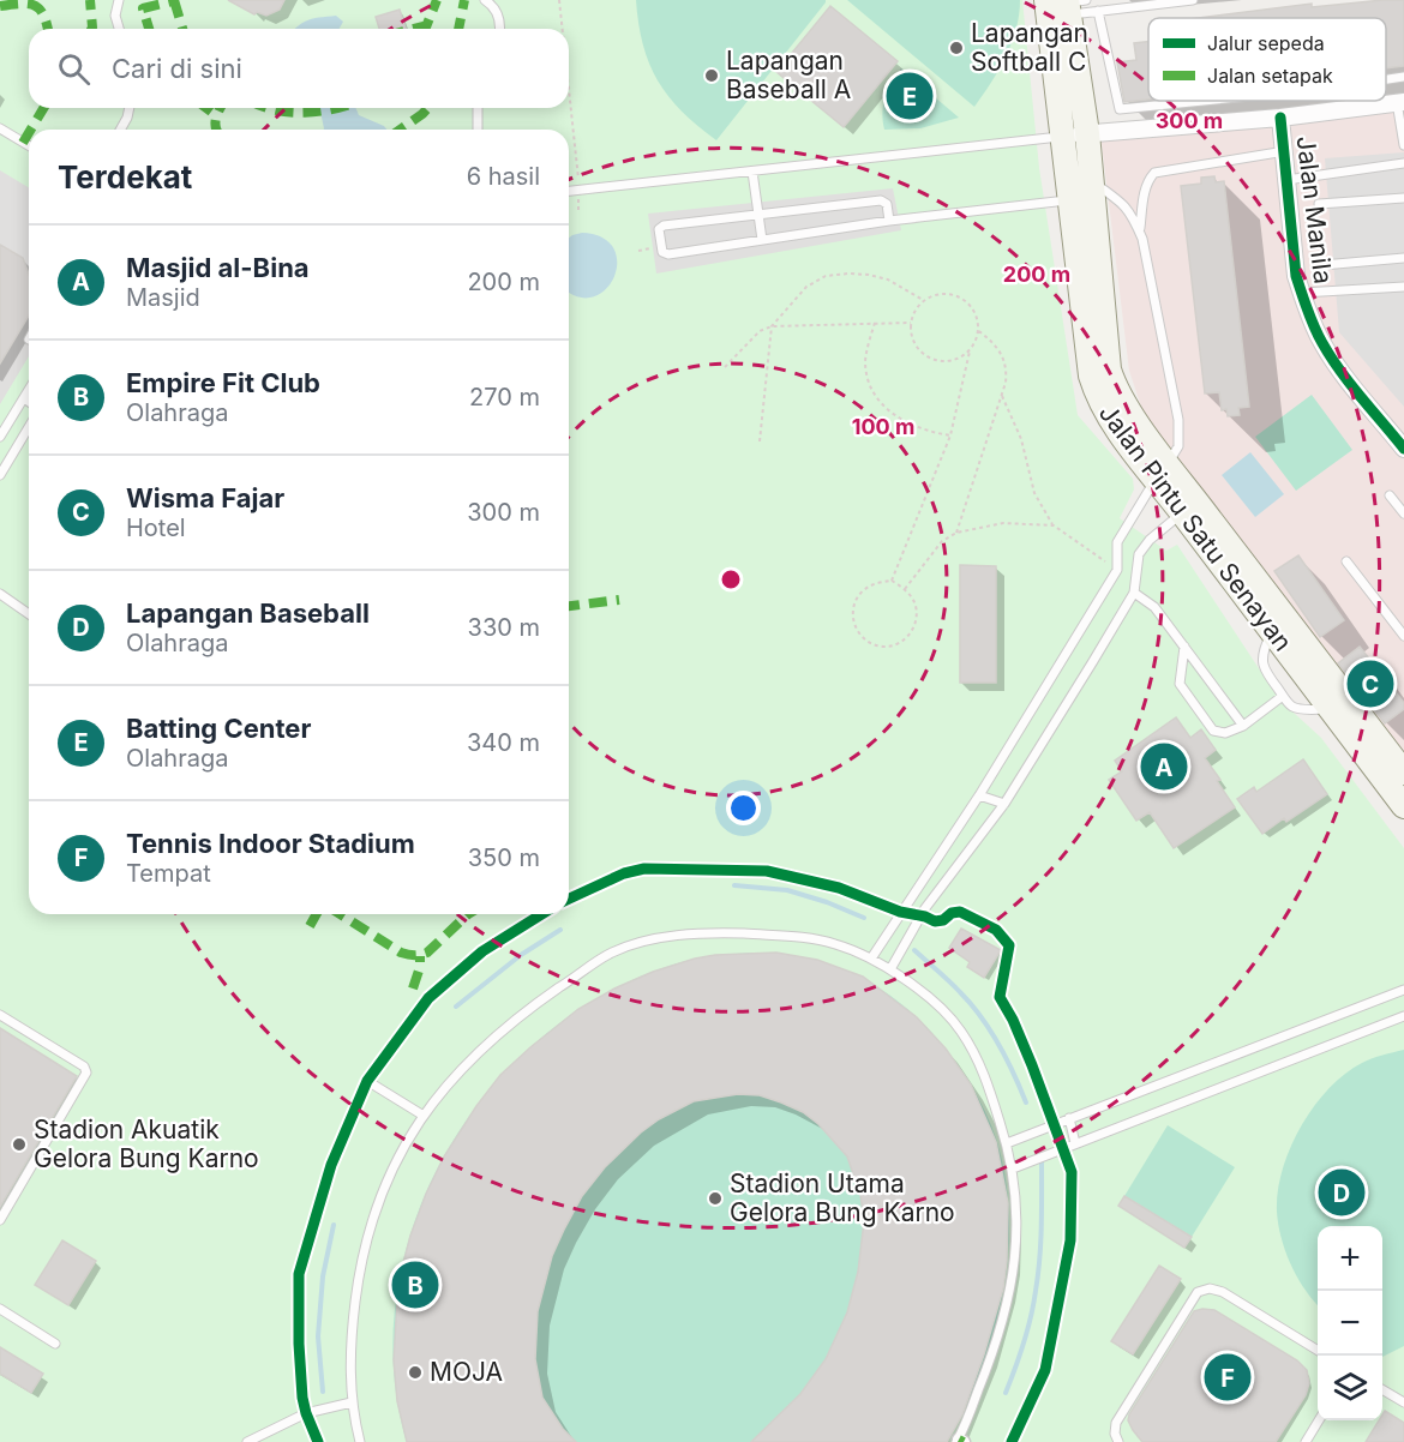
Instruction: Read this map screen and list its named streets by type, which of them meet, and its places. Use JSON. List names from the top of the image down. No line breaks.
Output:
{"streets":{"main road":["Jalan Pintu Satu Senayan"],"street":["Jalan Manila"]},"places":["Lapangan Softball C","Lapangan Baseball A","Stadion Akuatik Gelora Bung Karno","Stadion Utama Gelora Bung Karno","MOJA"],"legend":["Jalur sepeda","Jalan setapak"],"page":{"search":"Cari di sini","pins":["E","C","A","D","B","F"],"heading":["Terdekat","6 hasil"],"list":[{"mark":"A","name":"Masjid al-Bina","note":"Masjid","value":"200 m"},{"mark":"B","name":"Empire Fit Club","note":"Olahraga","value":"270 m"},{"mark":"C","name":"Wisma Fajar","note":"Hotel","value":"300 m"},{"mark":"D","name":"Lapangan Baseball","note":"Olahraga","value":"330 m"},{"mark":"E","name":"Batting Center","note":"Olahraga","value":"340 m"},{"mark":"F","name":"Tennis Indoor Stadium","note":"Tempat","value":"350 m"}],"map_buttons":["+","−"]},"rings":["300 m","200 m","100 m"]}
